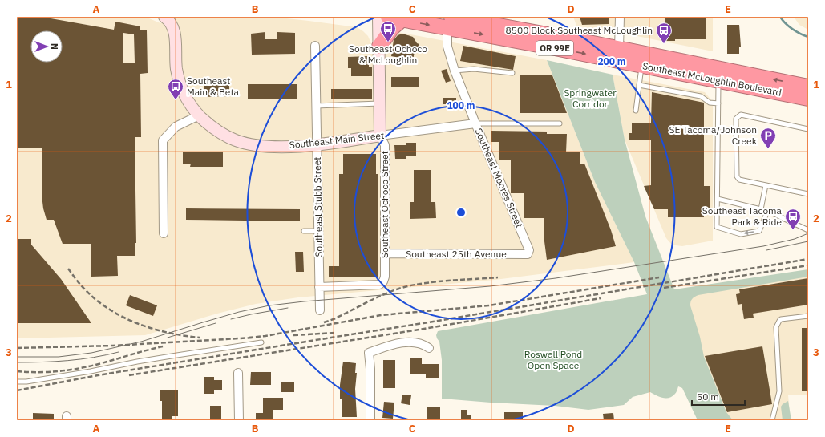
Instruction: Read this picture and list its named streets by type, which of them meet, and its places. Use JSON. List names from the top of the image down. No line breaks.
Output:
{"streets":{"highway":["OR 99E","Southeast McLoughlin Boulevard"],"street":["Southeast Main Street","Southeast Moores Street","Southeast Ochoco Street","Southeast Stubb Street","Southeast 25th Avenue"]},"crossings":[["Southeast McLoughlin Boulevard","Southeast Moores Street"],["Southeast Main Street","Southeast Moores Street"],["Southeast Main Street","Southeast Ochoco Street"],["Southeast Main Street","Southeast Stubb Street"],["Southeast Moores Street","Southeast 25th Avenue"],["Southeast Ochoco Street","Southeast Stubb Street"],["Southeast Ochoco Street","Southeast 25th Avenue"]],"parks":["Springwater Corridor","Roswell Pond Open Space"],"places":{"bus stop":["Southeast Ochoco & McLoughlin","8500 Block Southeast McLoughlin","Southeast Main & Beta","Southeast Tacoma Park & Ride"],"parking":["SE Tacoma/Johnson Creek"]},"scale_bar":"50 m","north":"right","grid":{"columns":["A","B","C","D","E"],"rows":["1","2","3"]},"rings":["200 m","100 m"]}
